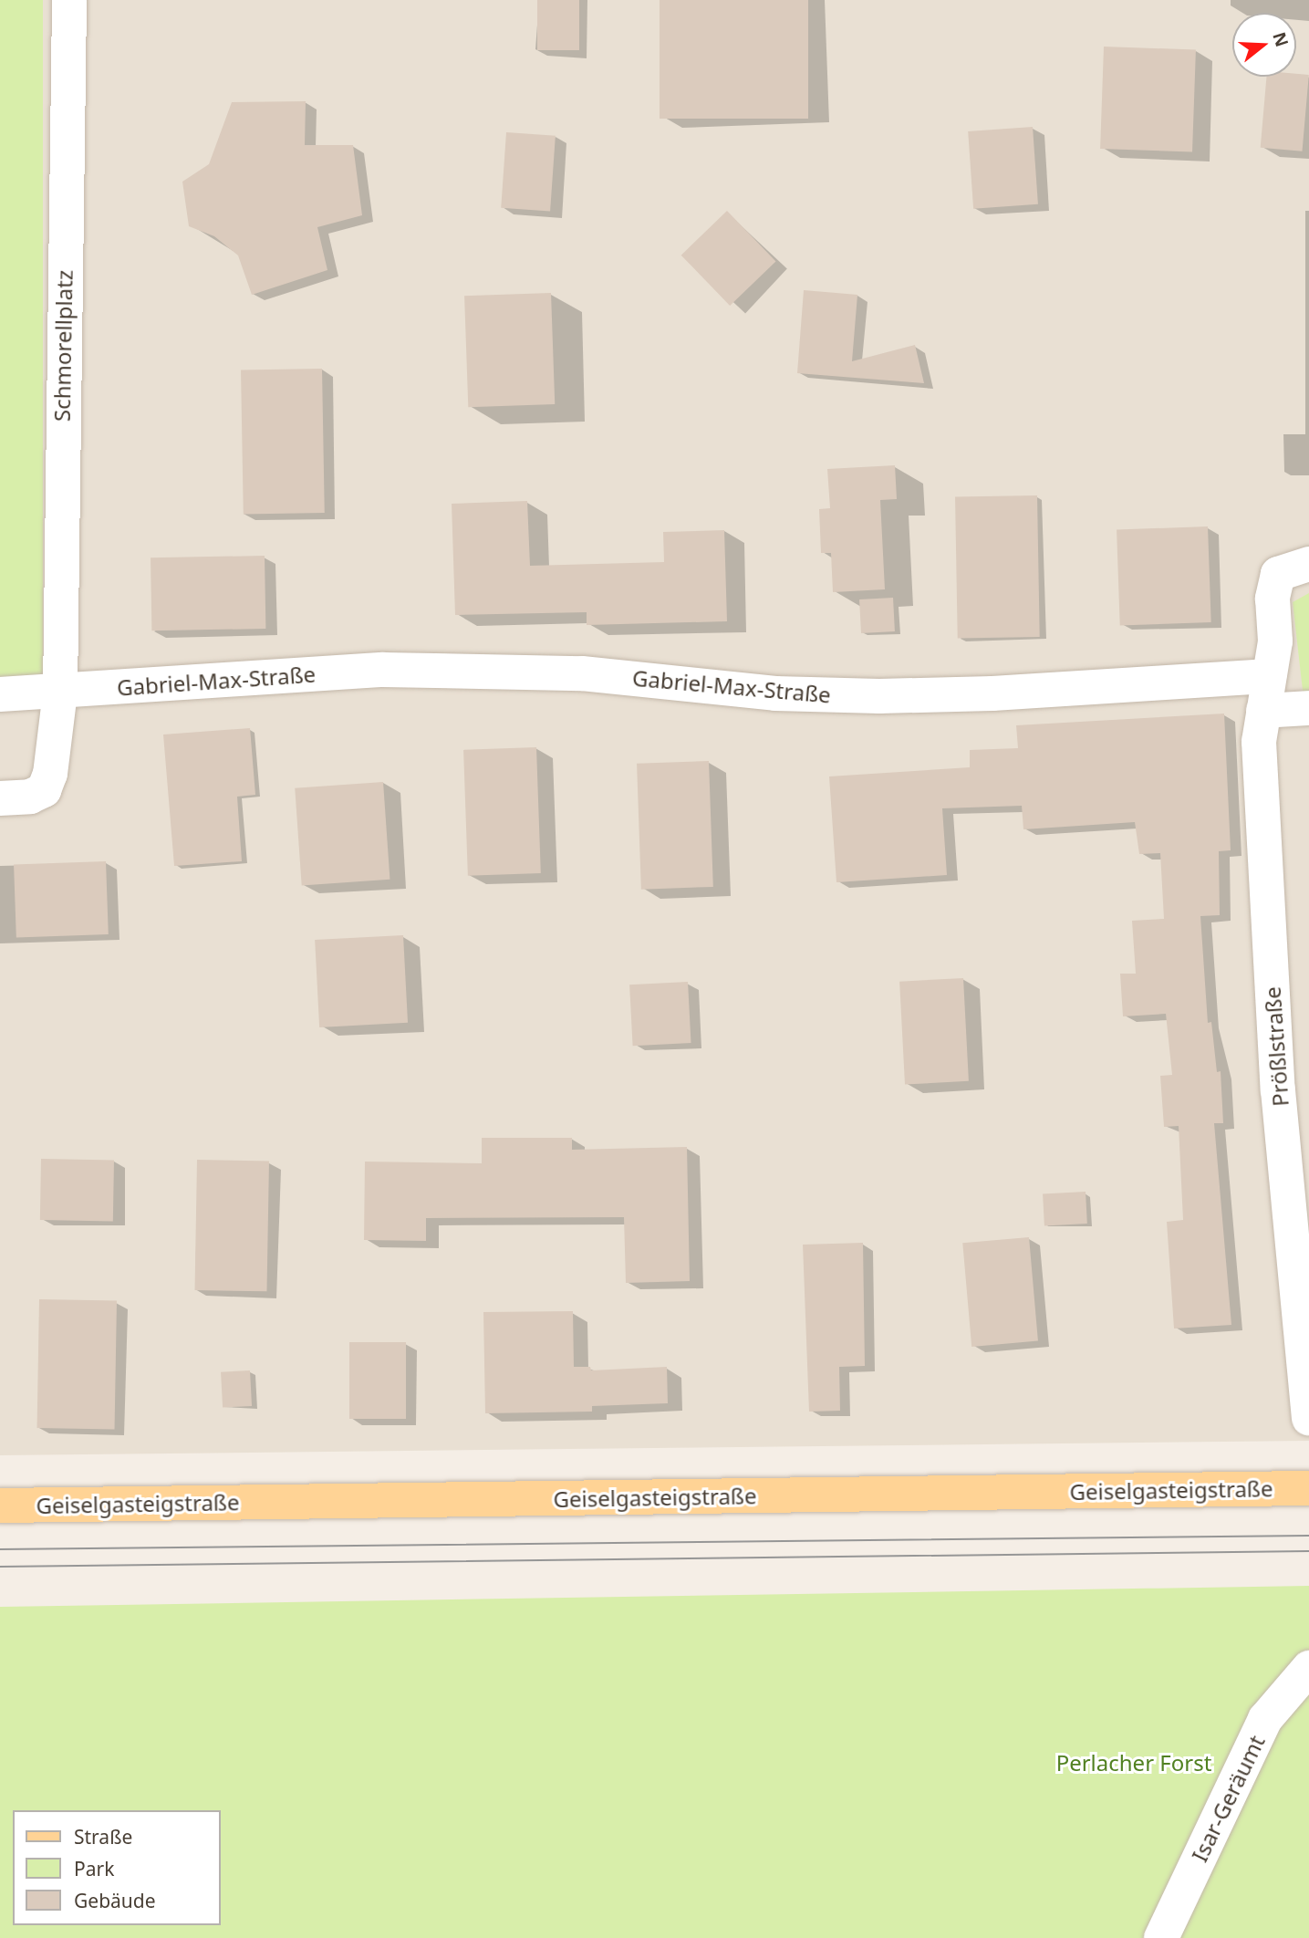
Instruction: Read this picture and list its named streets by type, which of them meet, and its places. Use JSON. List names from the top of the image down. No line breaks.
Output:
{"streets":{"main road":["Geiselgasteigstraße"],"street":["Schmorellplatz","Gabriel-Max-Straße","Prößlstraße","Isar-Geräumt"]},"crossings":[["Schmorellplatz","Gabriel-Max-Straße"],["Gabriel-Max-Straße","Prößlstraße"]],"parks":["Perlacher Forst"],"legend":["Straße","Park","Gebäude"],"north":"right"}
